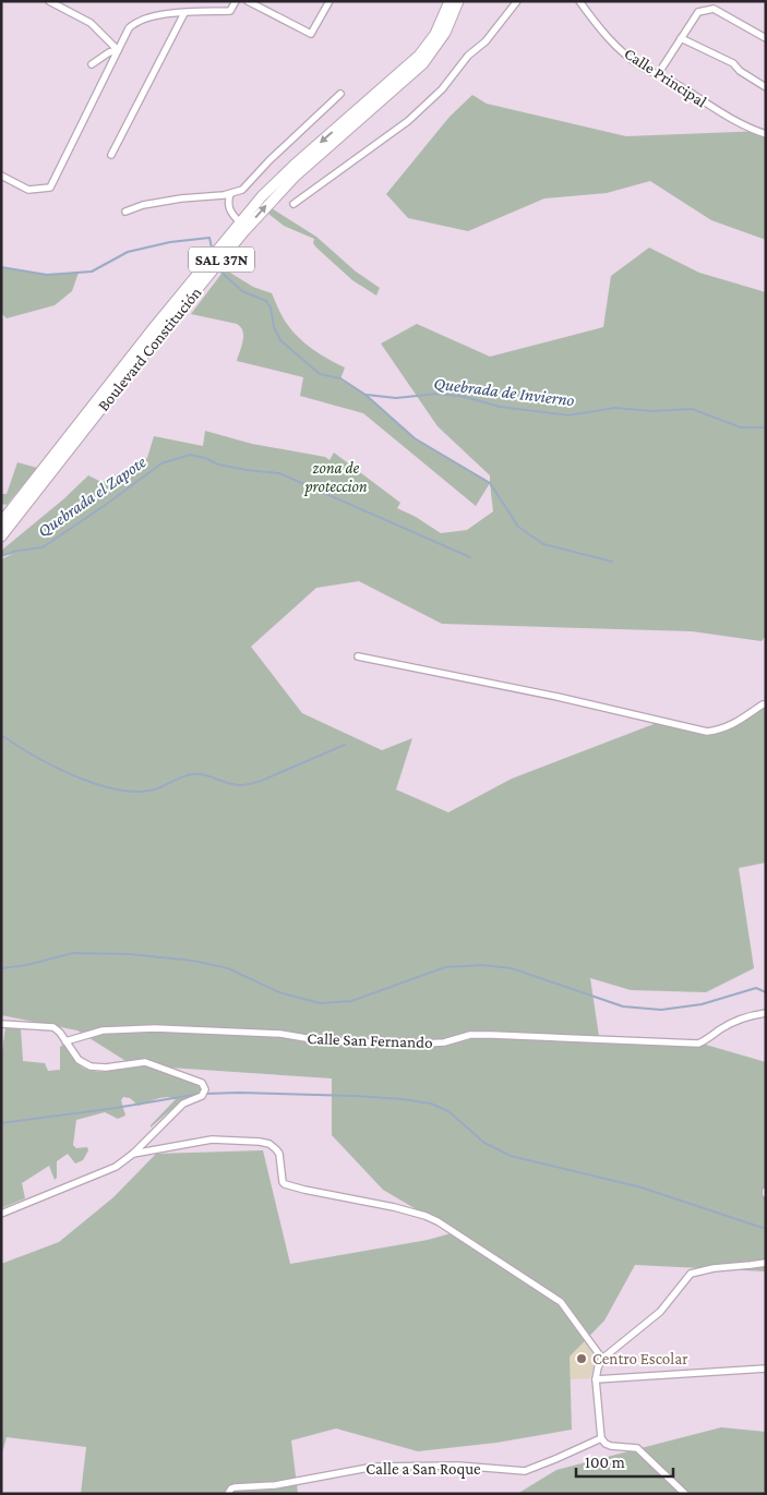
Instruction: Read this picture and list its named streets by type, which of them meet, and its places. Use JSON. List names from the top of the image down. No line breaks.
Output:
{"streets":{"highway":["SAL 37N","Boulevard Constitución"],"street":["Calle Principal","Calle San Fernando","Calle a San Roque"]},"water":["Quebrada de Invierno","Quebrada el Zapote"],"parks":["zona de proteccion"],"places":["Centro Escolar"],"scale_bar":"100 m"}
